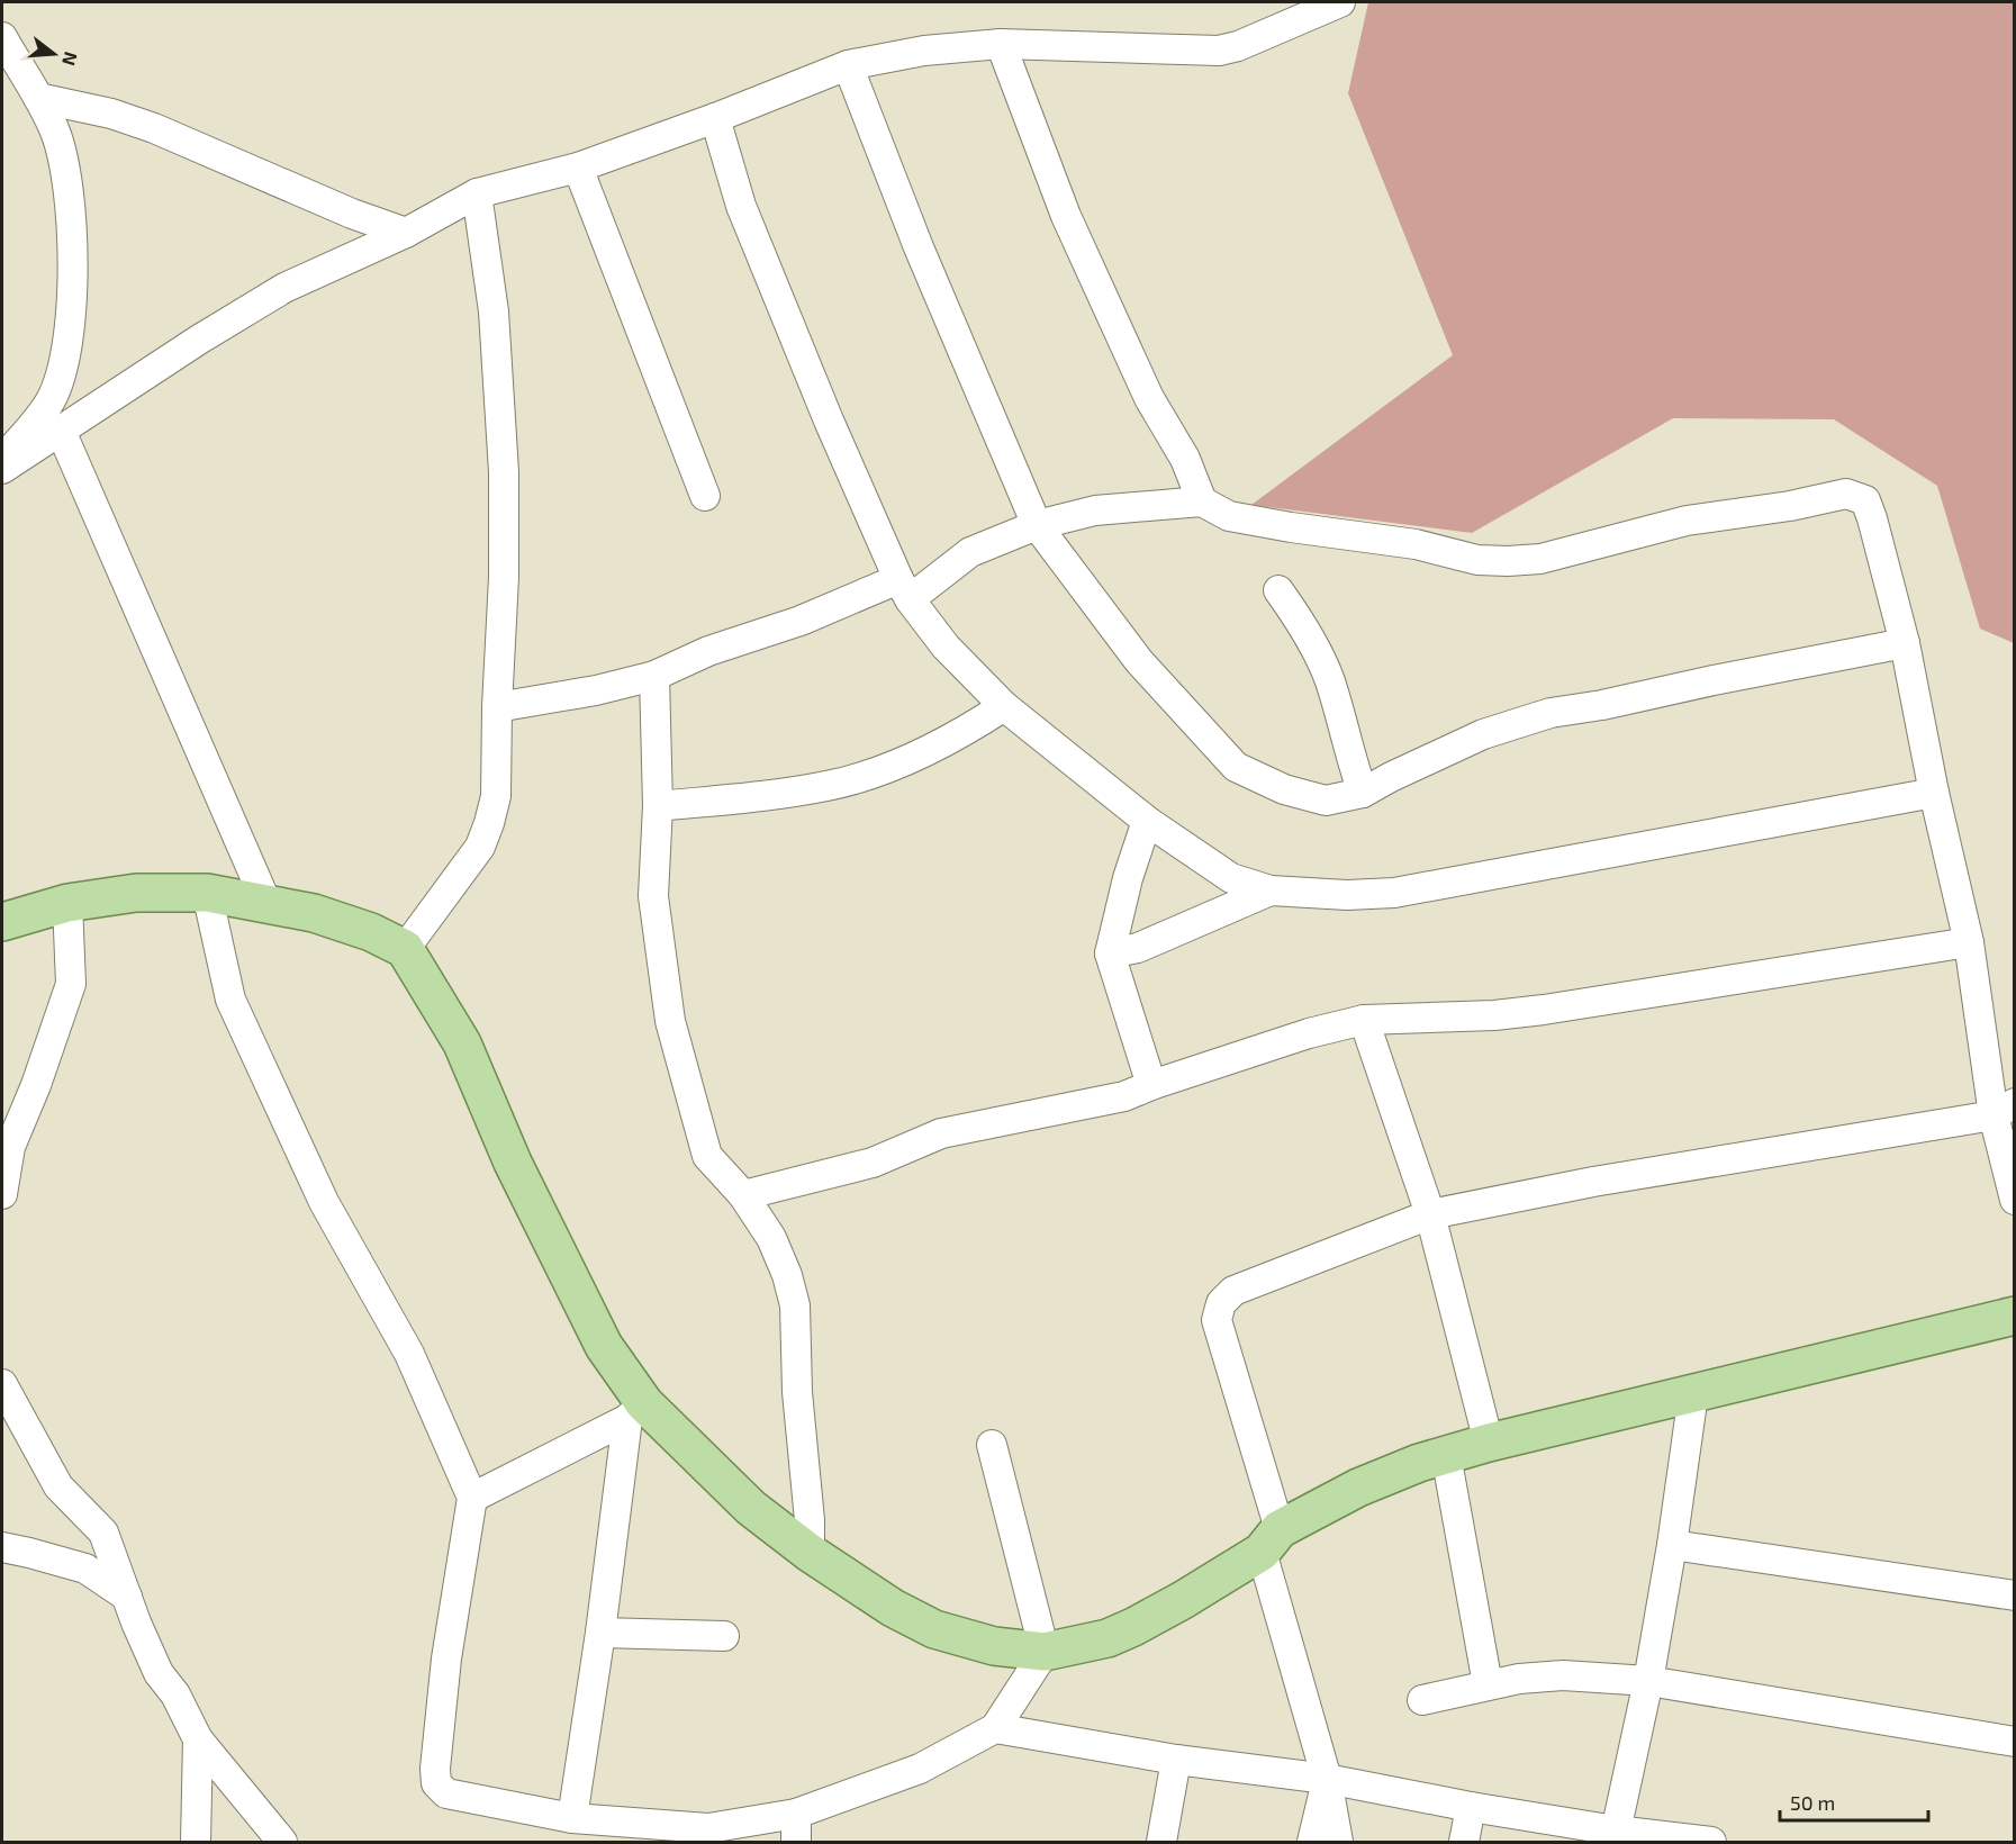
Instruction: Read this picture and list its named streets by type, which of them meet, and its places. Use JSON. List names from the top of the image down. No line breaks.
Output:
{"scale_bar":"50 m","north":"right"}
